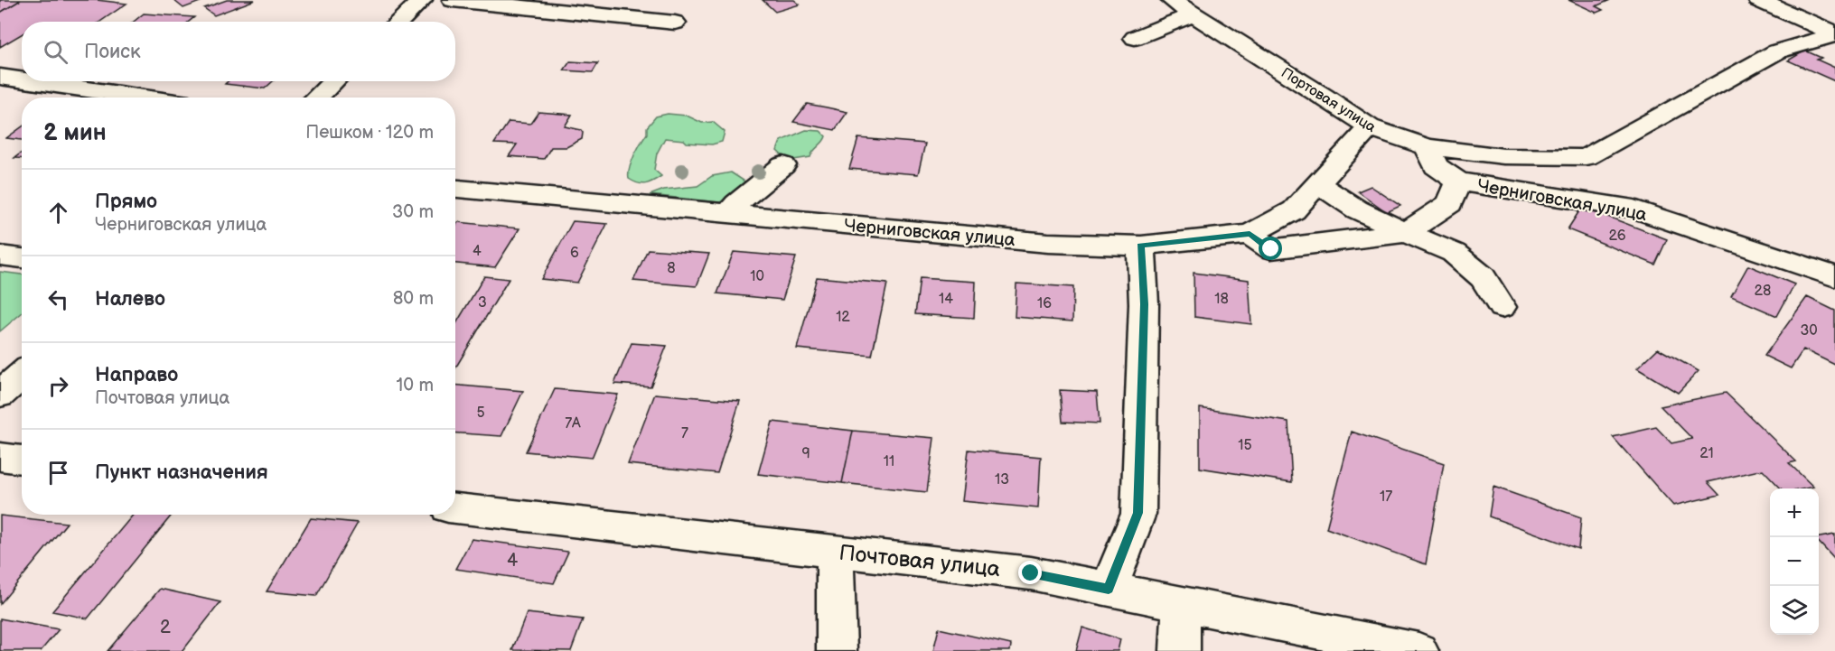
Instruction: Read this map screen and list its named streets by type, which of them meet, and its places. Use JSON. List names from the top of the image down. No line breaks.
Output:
{"streets":{"street":["Портовая улица","Черниговская улица","Почтовая улица"]},"crossings":[["Портовая улица","Черниговская улица"]],"house_numbers":["26","4","6","8","10","28","14","18","3","16","12","30","5","7А","7","15","9","21","11","13","17","4","2"],"page":{"search":"Поиск","heading":["2 мин","Пешком · 120 m"],"list":[["Прямо","Черниговская улица","30 m"],["Налево","80 m"],["Направо","Почтовая улица","10 m"],"Пункт назначения"],"map_buttons":["+","−"]}}
